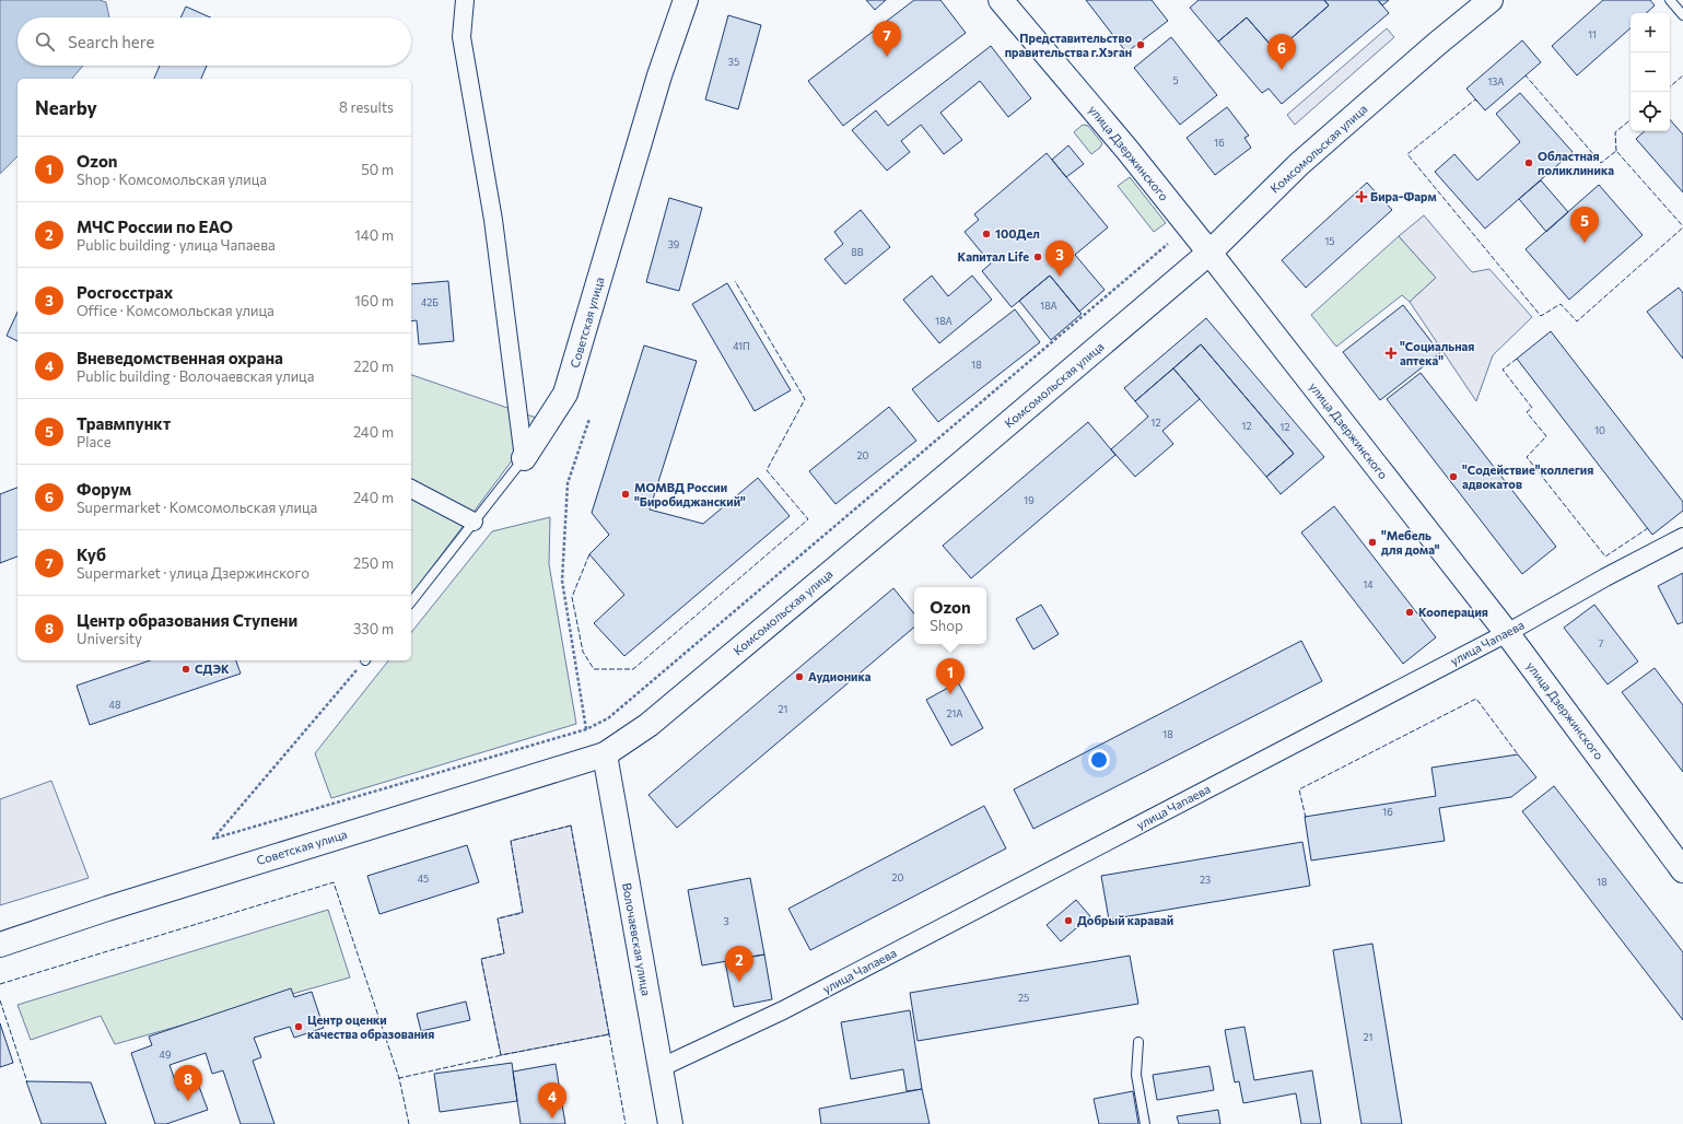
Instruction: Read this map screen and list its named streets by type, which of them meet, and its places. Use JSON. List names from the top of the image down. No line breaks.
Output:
{"streets":{"main road":["Комсомольская улица","улица Дзержинского","Советская улица","Волочаевская улица"],"street":["улица Чапаева"]},"crossings":[["Комсомольская улица","улица Дзержинского"],["Комсомольская улица","Советская улица"],["Комсомольская улица","Волочаевская улица"],["улица Дзержинского","улица Чапаева"],["Советская улица","Волочаевская улица"],["улица Чапаева","Волочаевская улица"]],"places":{"other":["Представительство правительства г.Хэган","Областная поликлиника","100Дел","Капитал Life","\"Содействие\"коллегия адвокатов","МОМВД России \"Биробиджанский\"","\"Мебель для дома\"","Кооперация","СДЭК","Аудионика","Добрый каравай","Центр оценки качества образования"],"health":["Бира-Фарм","\"Социальная аптека\""]},"house_numbers":["11","35","5","13А","16","15","39","8В","42Б","18А","18А","41П","18","12","12","12","10","20","19","14","7","48","21","21А","18","16","20","45","23","18","3","25","21","49"],"page":{"map_buttons":["+","−"],"search":"Search here","pins":["7","6","5","3","1","2","8","4"],"heading":["Nearby","8 results"],"list":[{"mark":"1","name":"Ozon","note":"Shop · Комсомольская улица","value":"50 m"},{"mark":"2","name":"МЧС России по ЕАО","note":"Public building · улица Чапаева","value":"140 m"},{"mark":"3","name":"Росгосстрах","note":"Office · Комсомольская улица","value":"160 m"},{"mark":"4","name":"Вневедомственная охрана","note":"Public building · Волочаевская улица","value":"220 m"},{"mark":"5","name":"Травмпункт","note":"Place","value":"240 m"},{"mark":"6","name":"Форум","note":"Supermarket · Комсомольская улица","value":"240 m"},{"mark":"7","name":"Куб","note":"Supermarket · улица Дзержинского","value":"250 m"},{"mark":"8","name":"Центр образования Ступени","note":"University","value":"330 m"}],"popup":["Ozon","Shop"]}}
